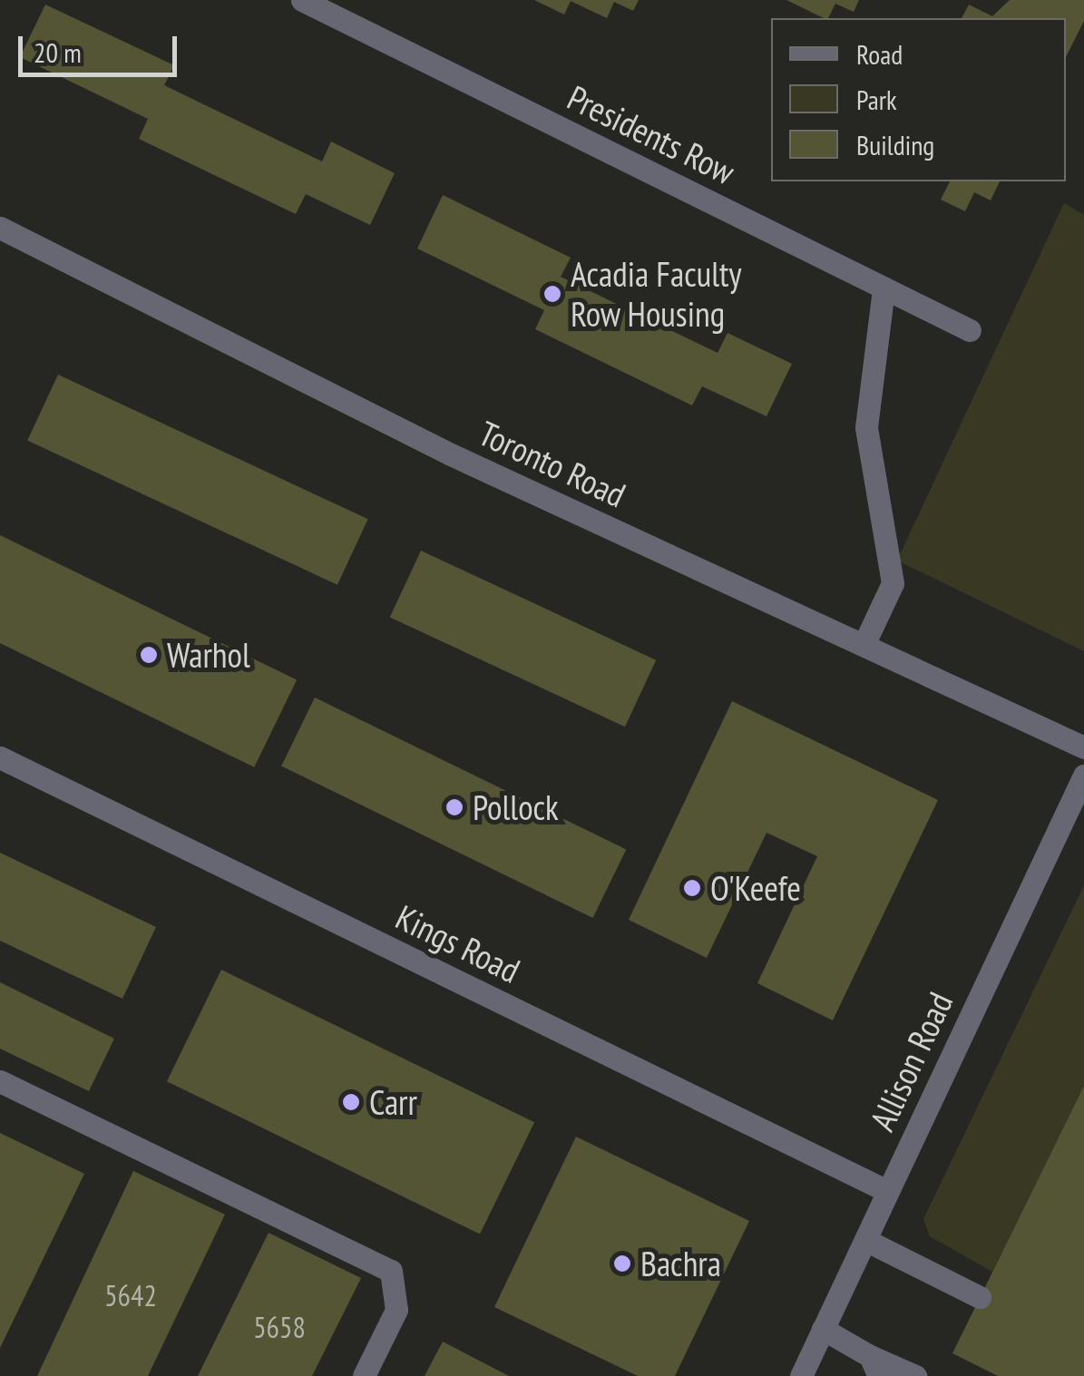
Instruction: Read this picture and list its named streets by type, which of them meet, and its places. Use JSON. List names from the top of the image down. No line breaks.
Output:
{"streets":{"street":["Presidents Row","Toronto Road","Kings Road","Allison Road"]},"crossings":[["Kings Road","Allison Road"]],"places":["Acadia Faculty Row Housing","Warhol","Pollock","O'Keefe","Carr","Bachra"],"house_numbers":["5642","5658"],"legend":["Road","Park","Building"],"scale_bar":"20 m"}
